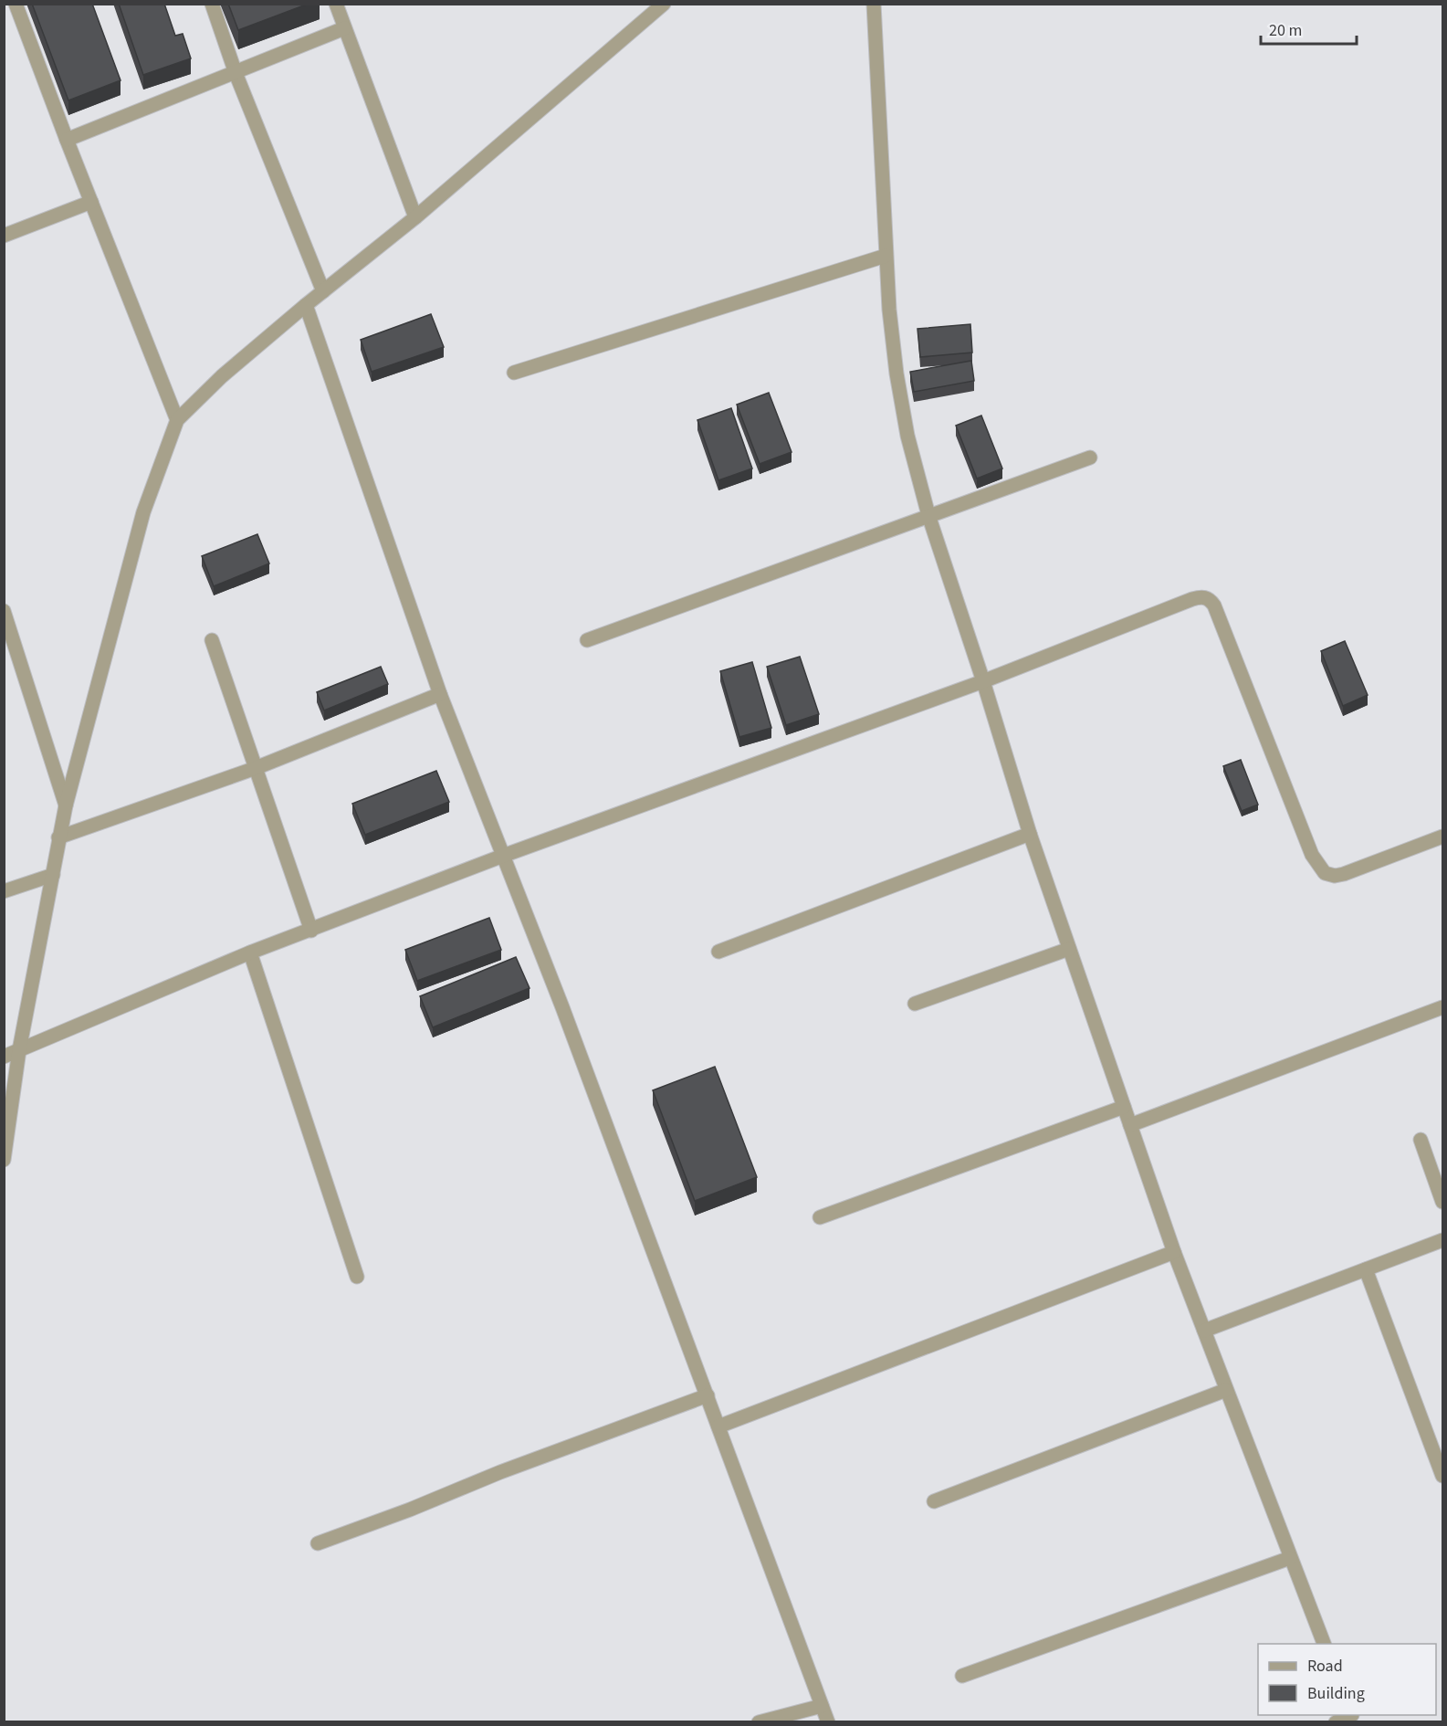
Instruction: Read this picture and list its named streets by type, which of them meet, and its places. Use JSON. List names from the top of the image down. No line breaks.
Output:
{"legend":["Road","Building"],"scale_bar":"20 m"}
